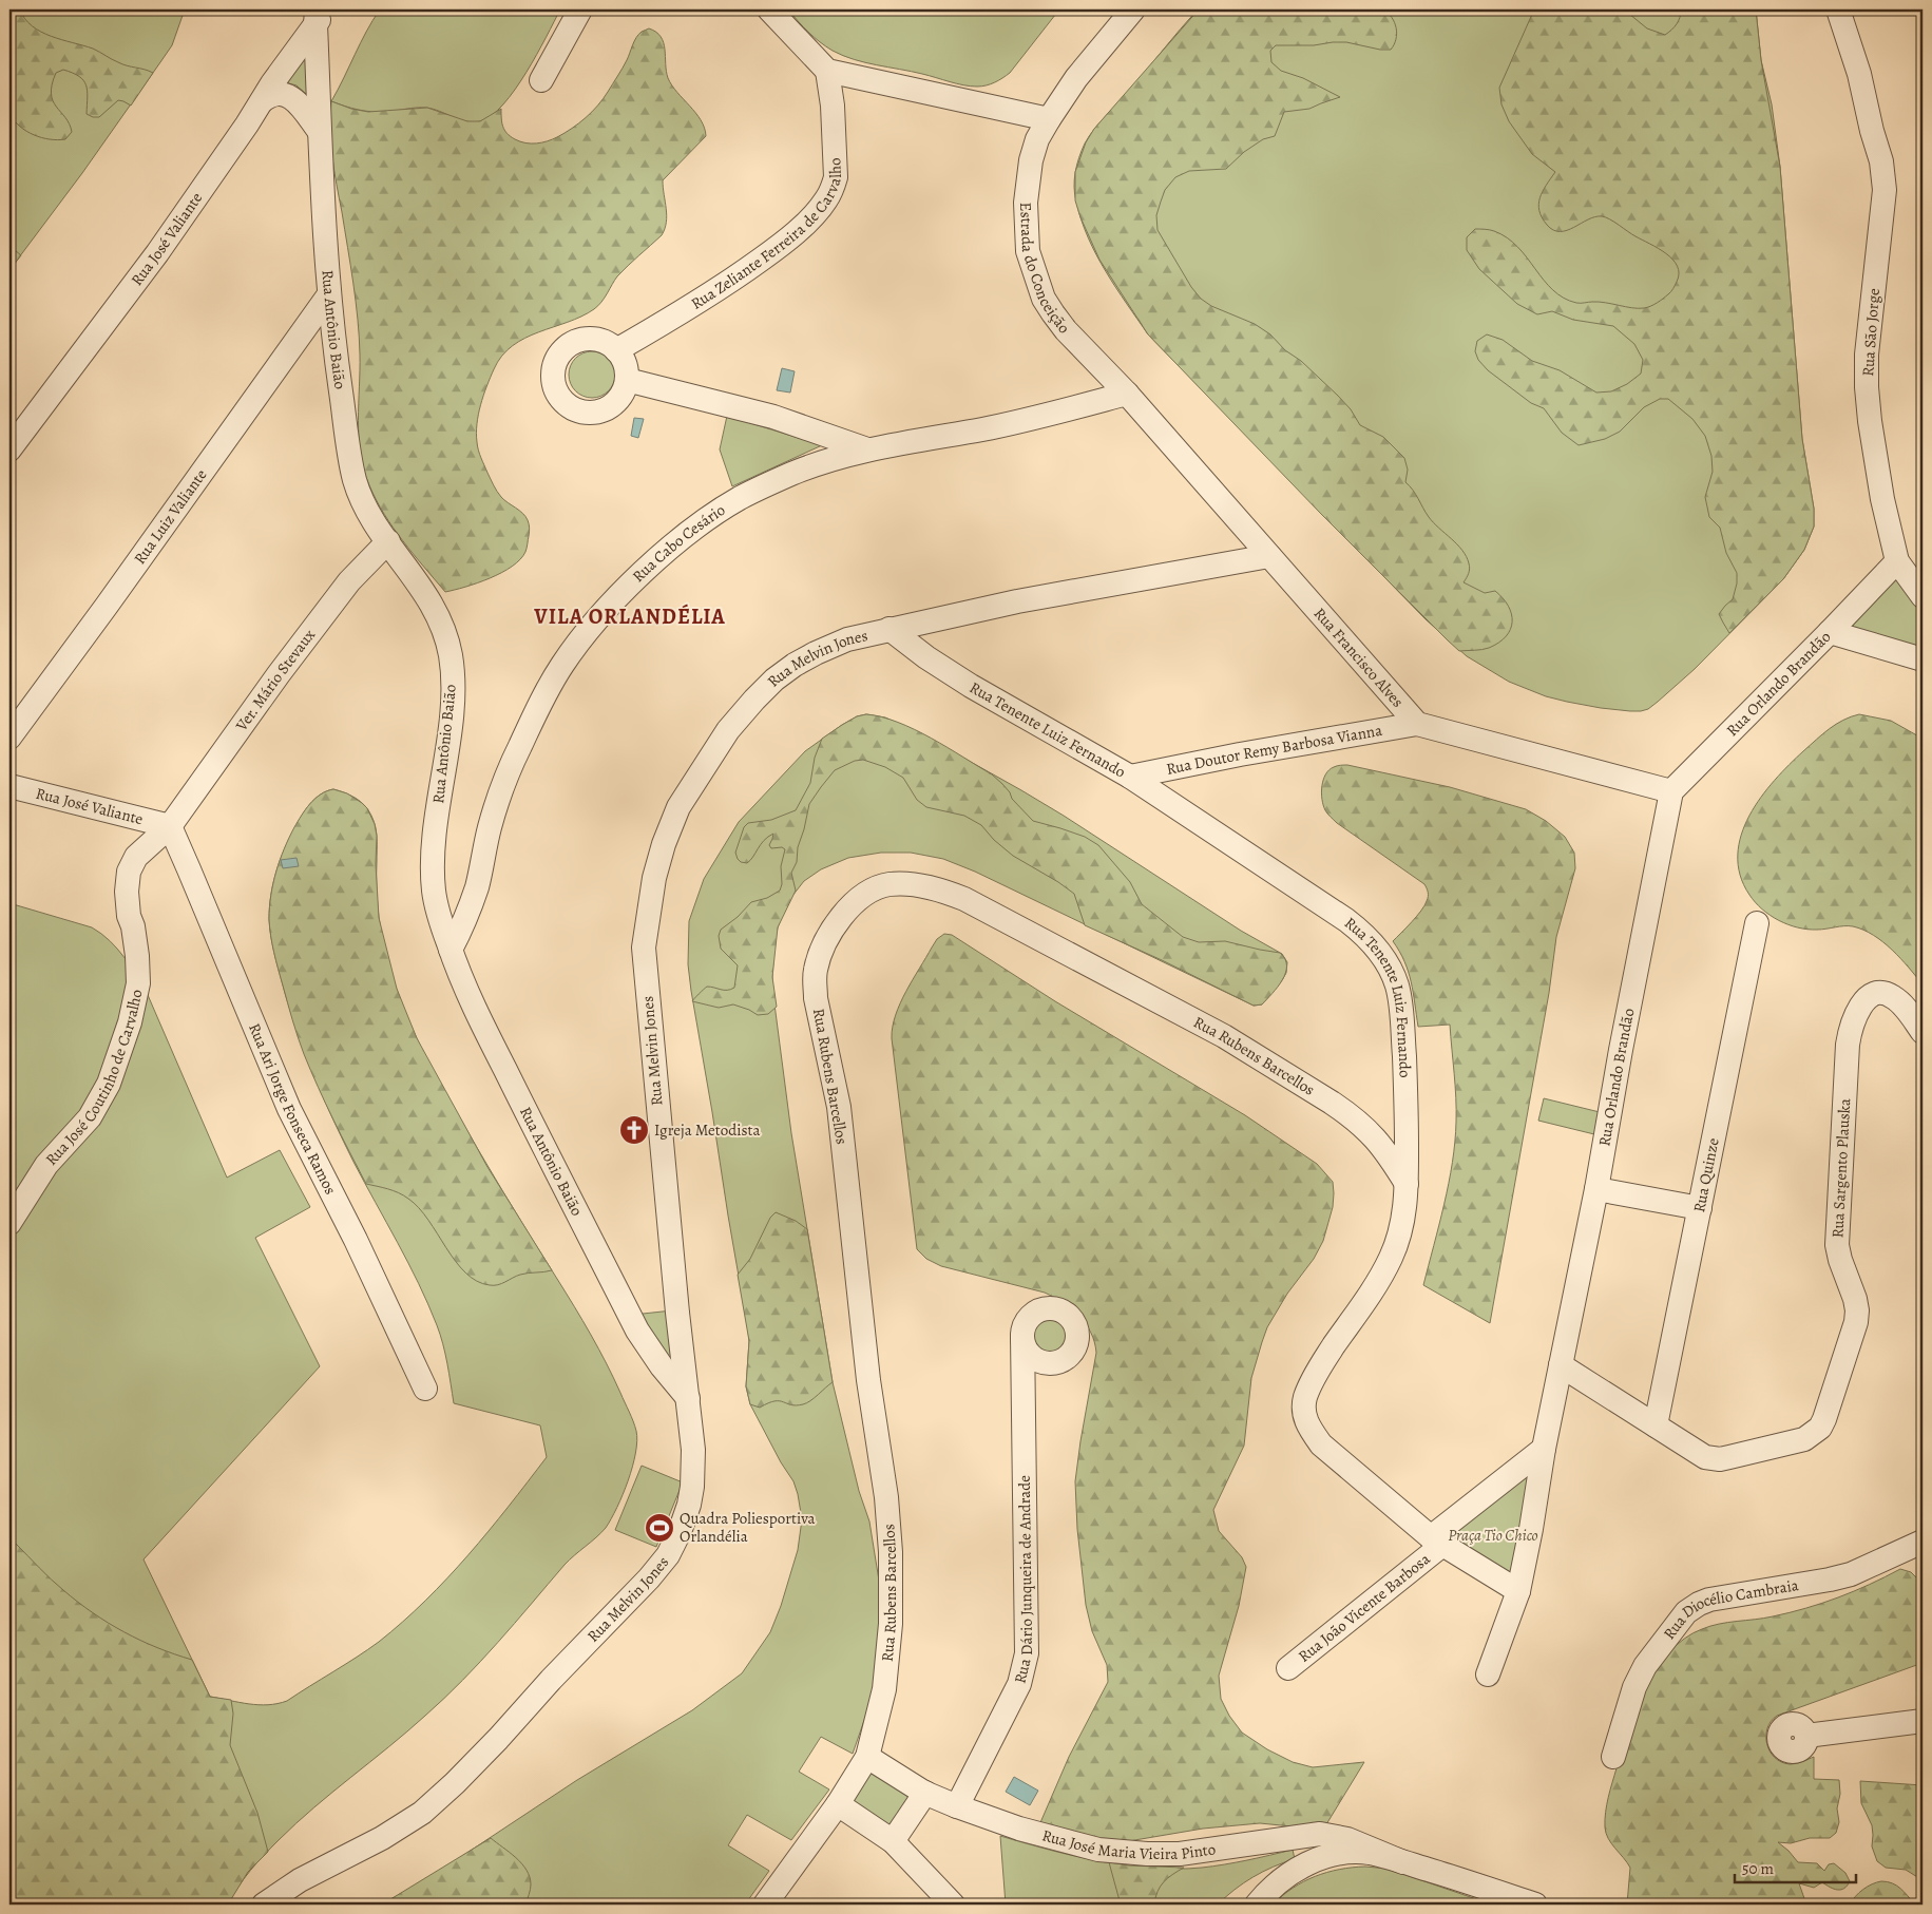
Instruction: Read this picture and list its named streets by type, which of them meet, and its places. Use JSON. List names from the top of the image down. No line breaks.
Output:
{"streets":{"street":["Rua Zeliante Ferreira de Carvalho","Rua José Valiante","Estrada do Conceição","Rua Antônio Baião","Rua São Jorge","Rua Luiz Valiante","Rua Cabo Cesário","Rua Francisco Alves","Rua Melvin Jones","Ver. Mário Stevaux","Rua Orlando Brandão","Rua Tenente Luiz Fernando","Rua Doutor Remy Barbosa Vianna","Rua Rubens Barcellos","Rua José Coutinho de Carvalho","Rua Ari Jorge Fonseca Ramos","Rua Sargento Plauska","Rua Quinze","Rua Dário Junqueira de Andrade","Rua João Vicente Barbosa","Rua Diocélio Cambraia","Rua José Maria Vieira Pinto"]},"crossings":[["Rua José Valiante","Rua Antônio Baião"],["Rua José Valiante","Ver. Mário Stevaux"],["Rua José Valiante","Rua Ari Jorge Fonseca Ramos"],["Estrada do Conceição","Rua Cabo Cesário"],["Estrada do Conceição","Rua Francisco Alves"],["Rua Antônio Baião","Rua Luiz Valiante"],["Rua Antônio Baião","Rua Cabo Cesário"],["Rua Antônio Baião","Rua Melvin Jones"],["Rua Antônio Baião","Ver. Mário Stevaux"],["Rua Cabo Cesário","Rua Francisco Alves"],["Rua Francisco Alves","Rua Melvin Jones"],["Rua Francisco Alves","Rua Doutor Remy Barbosa Vianna"],["Rua Melvin Jones","Rua Tenente Luiz Fernando"],["Ver. Mário Stevaux","Rua José Coutinho de Carvalho"],["Ver. Mário Stevaux","Rua Ari Jorge Fonseca Ramos"],["Rua Orlando Brandão","Rua Sargento Plauska"],["Rua Orlando Brandão","Rua João Vicente Barbosa"],["Rua Tenente Luiz Fernando","Rua Doutor Remy Barbosa Vianna"],["Rua Tenente Luiz Fernando","Rua Rubens Barcellos"],["Rua Tenente Luiz Fernando","Rua João Vicente Barbosa"],["Rua Rubens Barcellos","Rua José Maria Vieira Pinto"],["Rua Sargento Plauska","Rua Quinze"],["Rua Dário Junqueira de Andrade","Rua José Maria Vieira Pinto"]],"districts":["VILA ORLANDÉLIA"],"parks":["Praça Tio Chico"],"places":{"church":["Igreja Metodista"],"sports":["Quadra Poliesportiva Orlandélia"]},"scale_bar":"50 m"}
